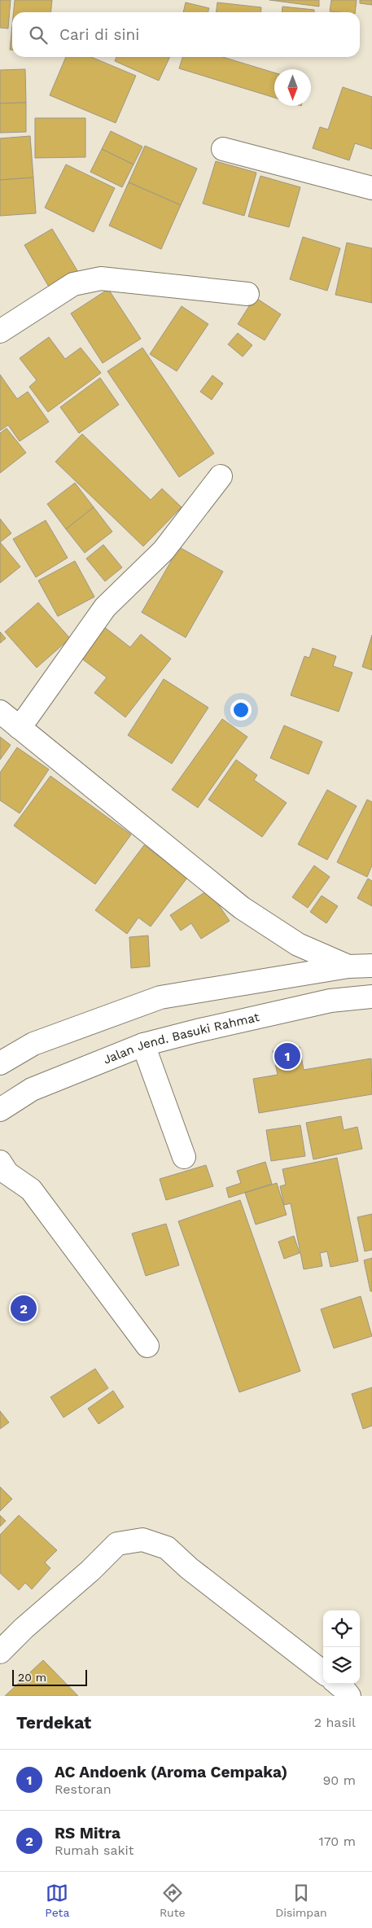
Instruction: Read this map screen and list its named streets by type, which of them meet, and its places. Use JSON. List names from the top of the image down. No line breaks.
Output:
{"streets":{"street":["Jalan Jend. Basuki Rahmat"]},"scale_bar":"20 m","north":"bottom","page":{"search":"Cari di sini","pins":["1","2"],"scale":"20 m","heading":["Terdekat","2 hasil"],"list":[{"mark":"1","name":"AC Andoenk (Aroma Cempaka)","note":"Restoran","value":"90 m"},{"mark":"2","name":"RS Mitra","note":"Rumah sakit","value":"170 m"}],"nav":["Peta","Rute","Disimpan"]}}
